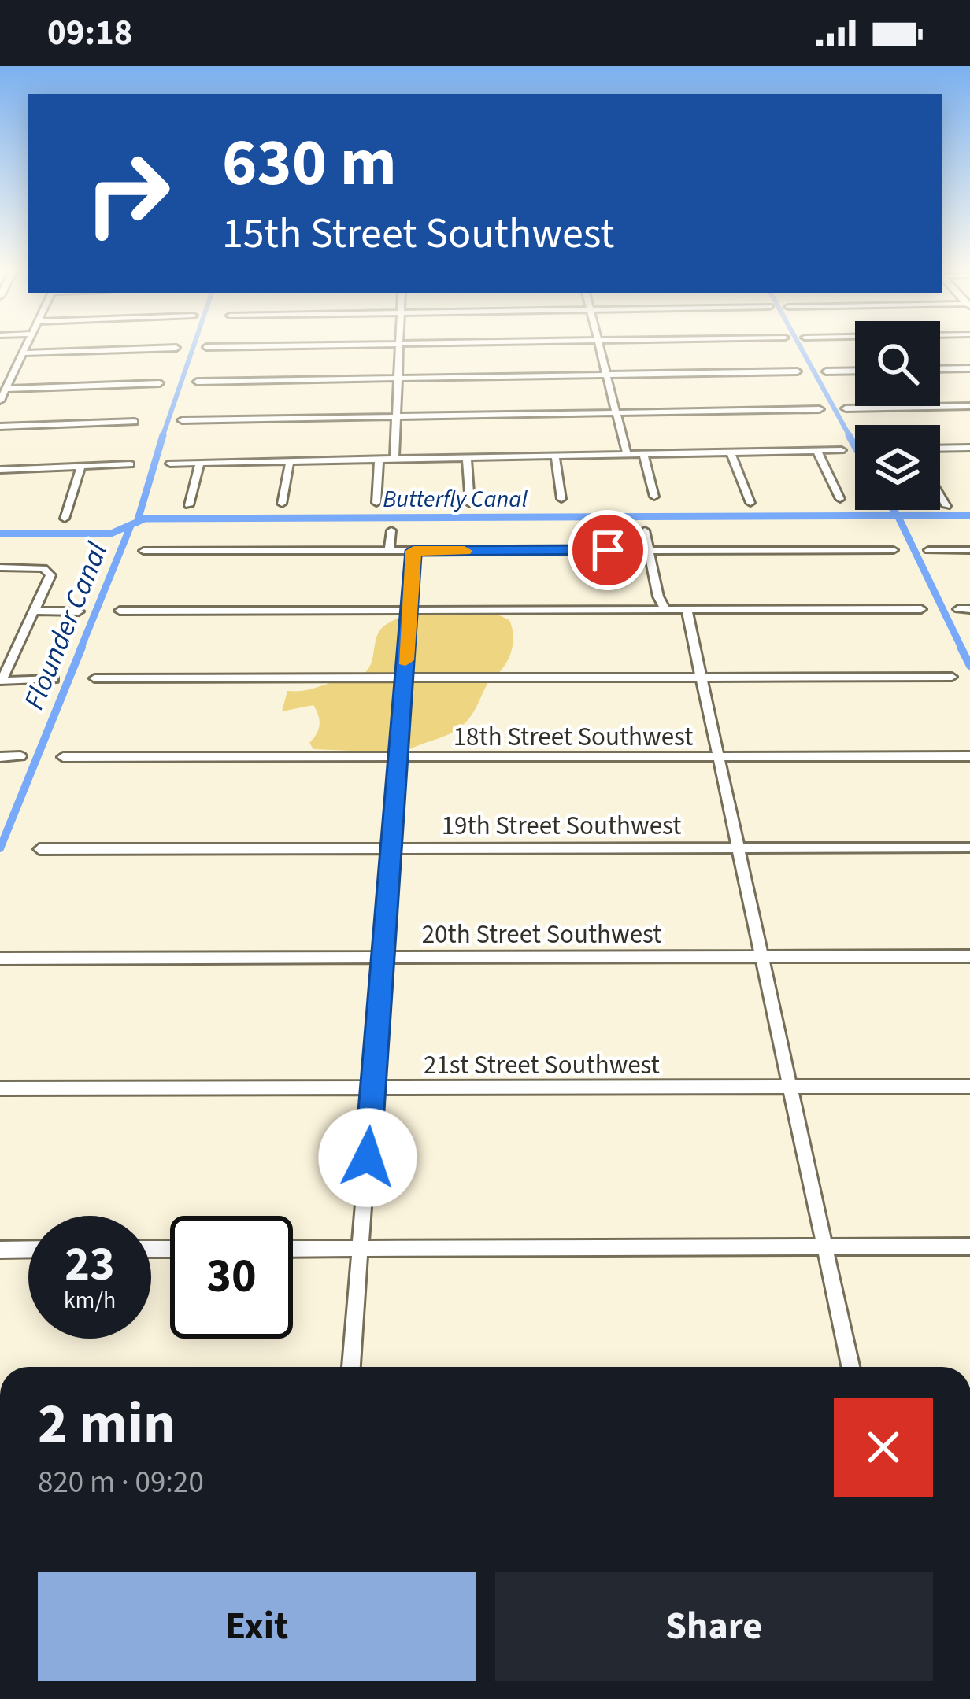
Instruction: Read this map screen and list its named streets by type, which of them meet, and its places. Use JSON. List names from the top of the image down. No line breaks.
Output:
{"streets":{"street":["18th Street Southwest","19th Street Southwest","20th Street Southwest","21st Street Southwest"]},"water":["Butterfly Canal","Flounder Canal"],"page":{"status":"09:18","turn":["630 m","15th Street Southwest"],"speed":"23 km/h","limit":"30","heading":["2 min","820 m · 09:20"],"buttons":["Exit","Share"]}}
